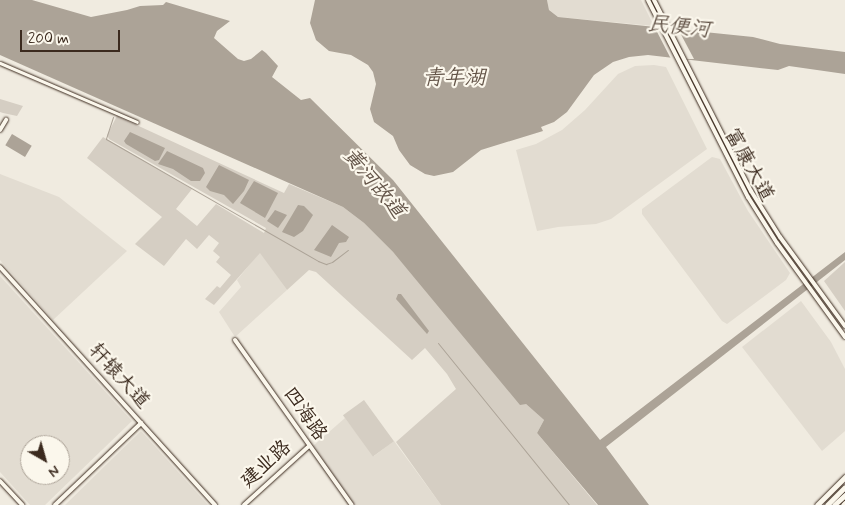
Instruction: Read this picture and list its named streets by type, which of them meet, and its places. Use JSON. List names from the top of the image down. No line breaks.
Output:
{"streets":{"street":["富康大道","轩辕大道","四海路","建业路"]},"crossings":[["四海路","建业路"]],"water":["民便河","青年湖","黄河故道"],"scale_bar":"200 m","north":"bottom right"}
